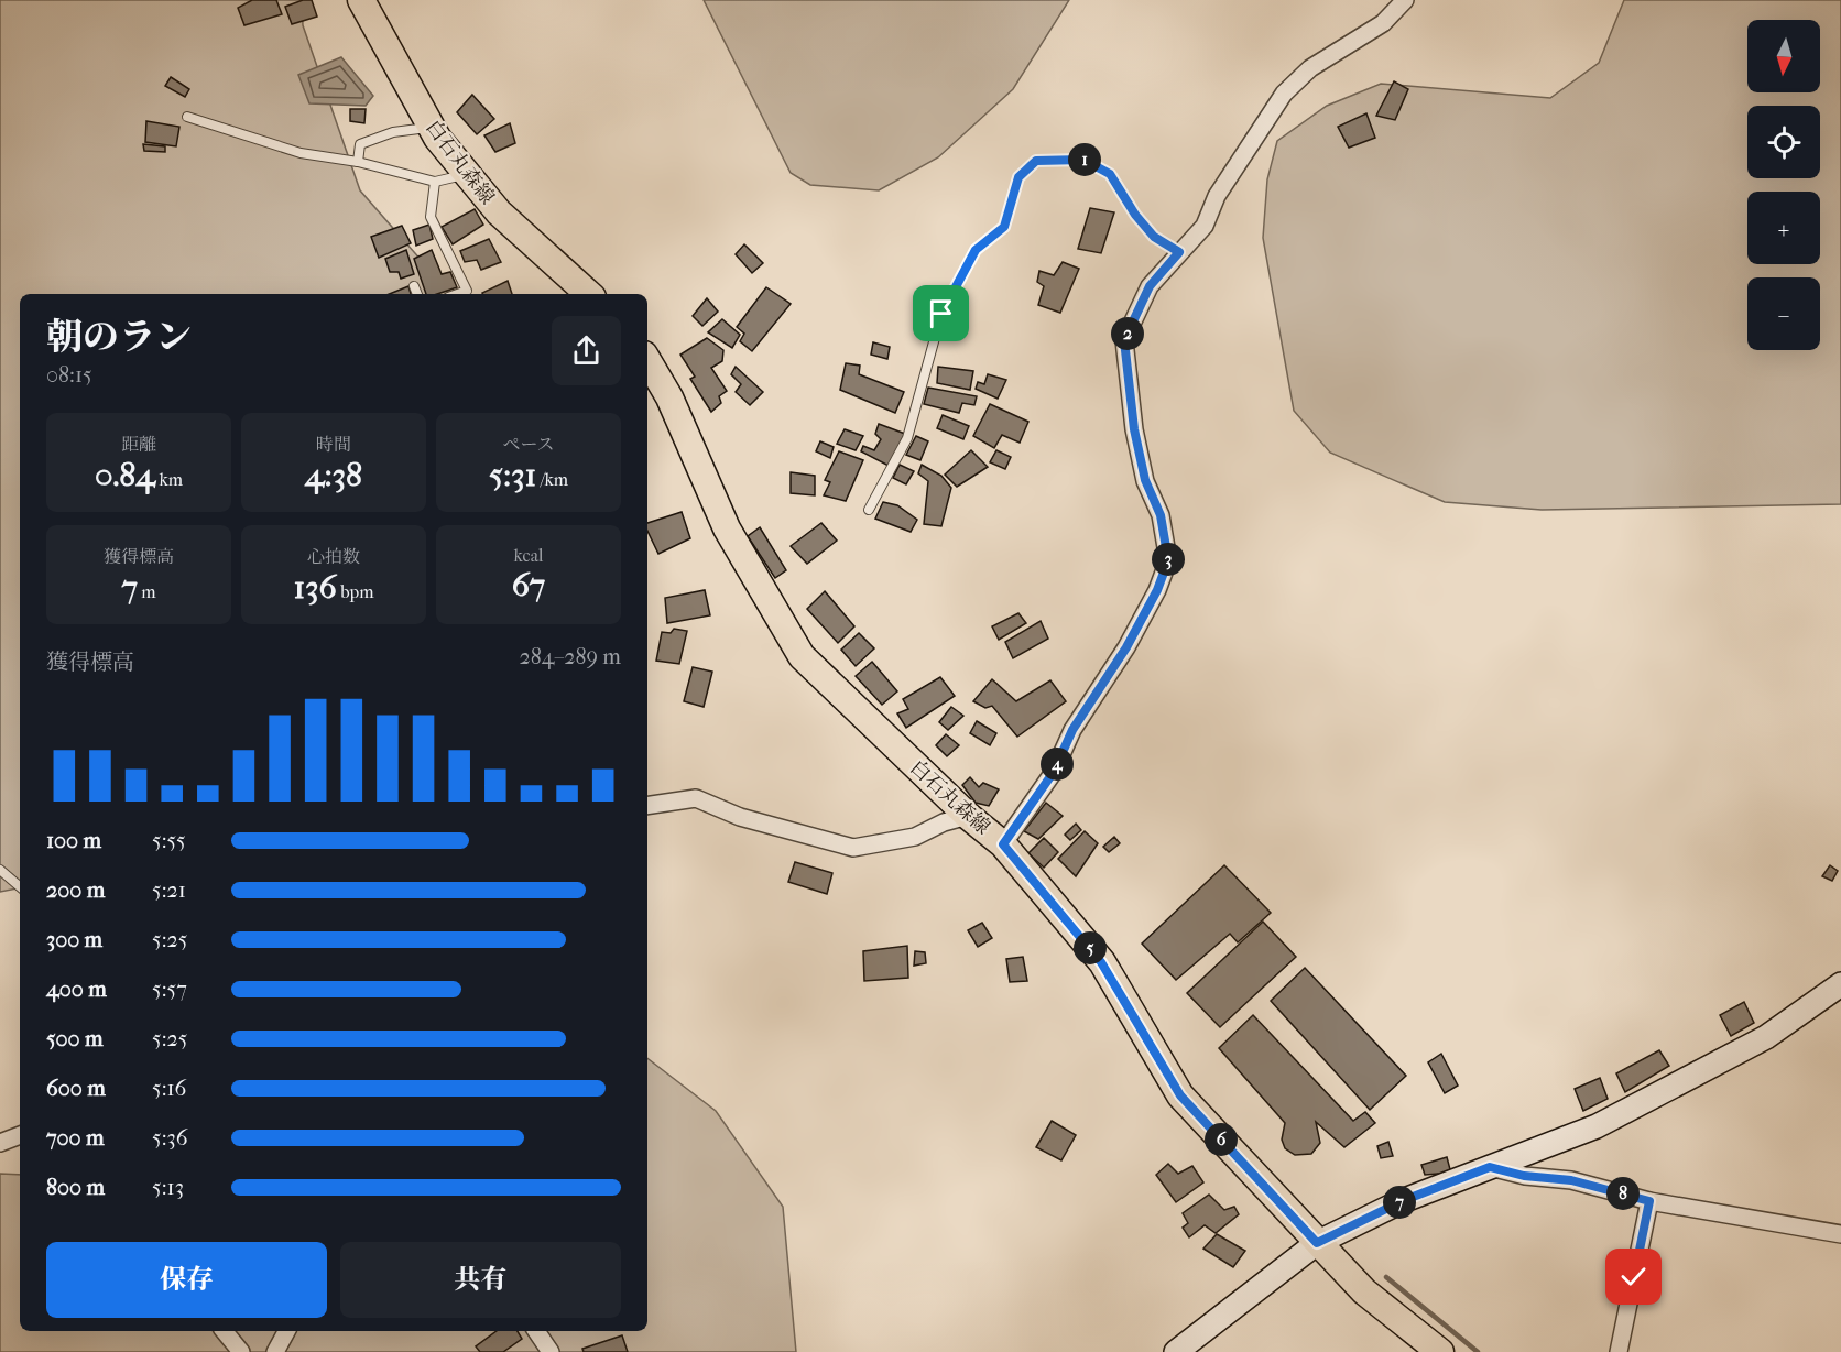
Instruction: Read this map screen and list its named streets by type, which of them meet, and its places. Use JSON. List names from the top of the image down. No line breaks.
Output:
{"streets":{"main road":["白石丸森線"]},"north":"bottom","page":{"map_buttons":["+","−"],"pins":["1","2","3","4","5","6","8","7"],"heading":["朝のラン","08:15"],"stats":[["距離","0.84 km"],["時間","4:38"],["ペース","5:31 /km"],["獲得標高","7 m"],["心拍数","136 bpm"],["kcal","67"]],"chart":["獲得標高","284–289 m"],"list":[{"name":"100 m","note":"5:55"},{"name":"200 m","note":"5:21"},{"name":"300 m","note":"5:25"},{"name":"400 m","note":"5:57"},{"name":"500 m","note":"5:25"},{"name":"600 m","note":"5:16"},{"name":"700 m","note":"5:36"},{"name":"800 m","note":"5:13"}],"buttons":["保存","共有"]}}
